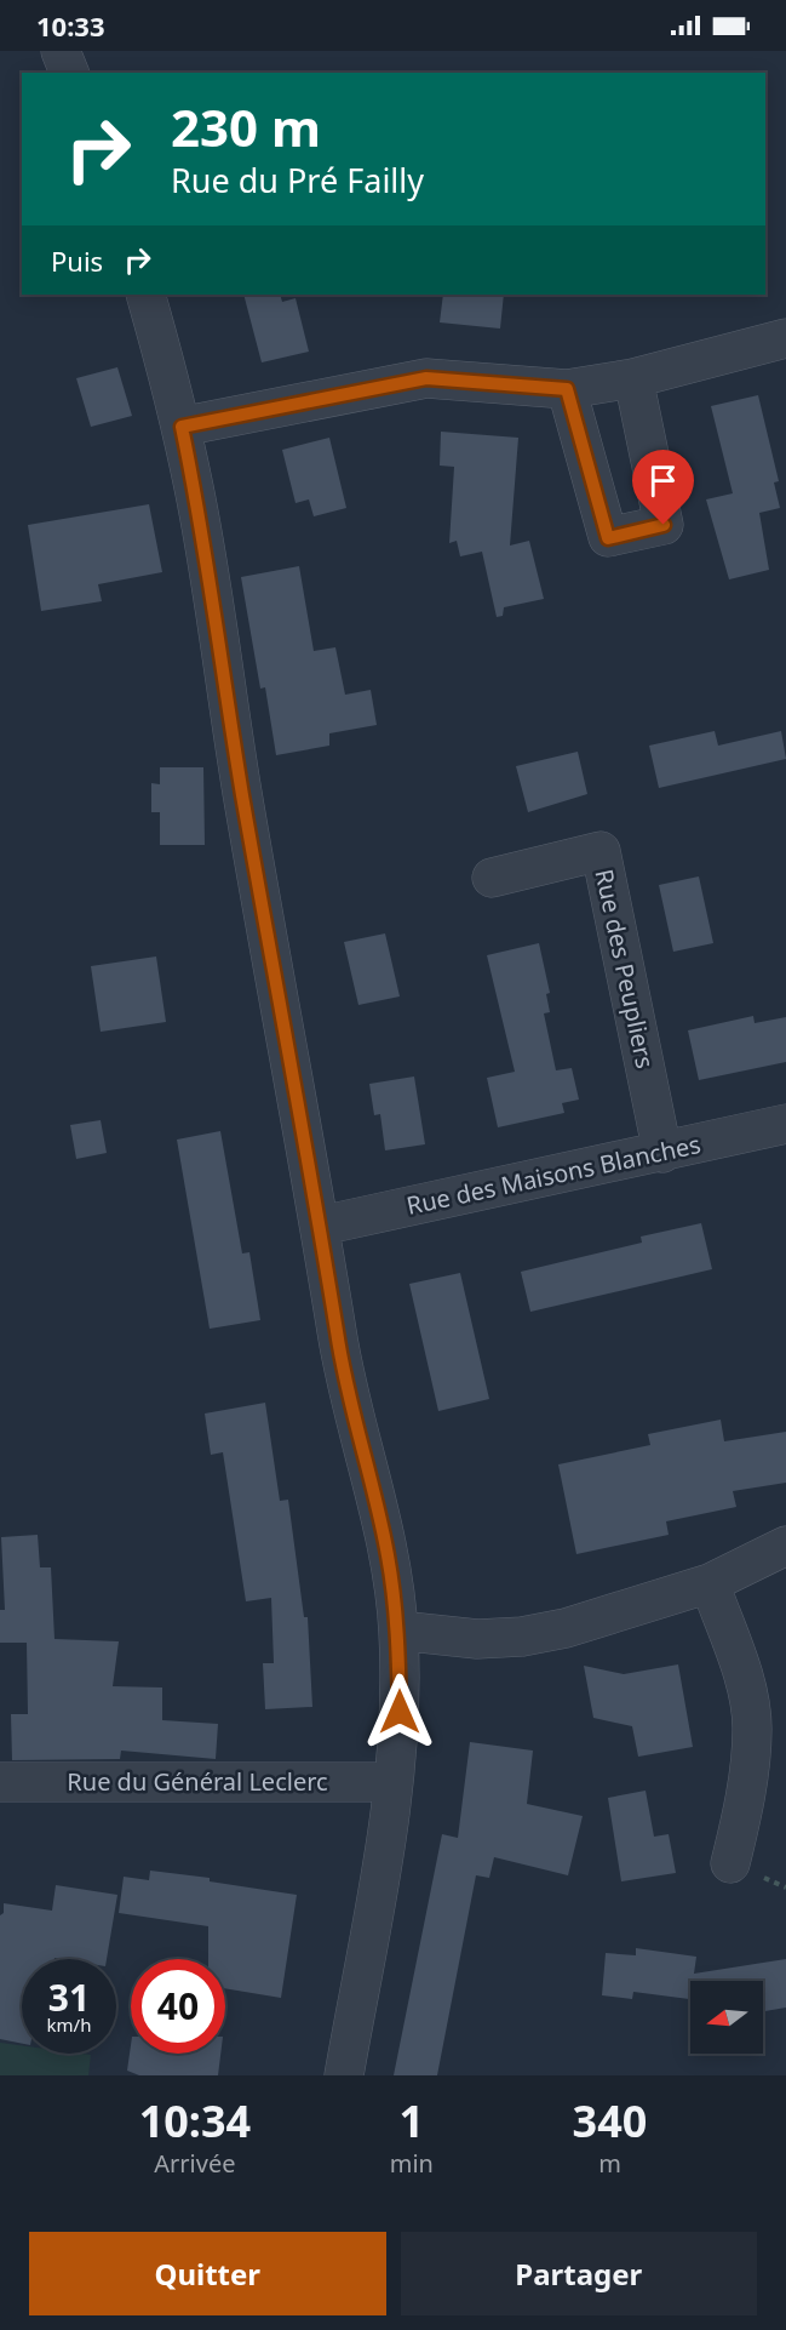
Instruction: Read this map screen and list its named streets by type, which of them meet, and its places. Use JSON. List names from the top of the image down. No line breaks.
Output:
{"streets":{"street":["Rue des Peupliers","Rue des Maisons Blanches","Rue du Général Leclerc"]},"crossings":[["Rue des Peupliers","Rue des Maisons Blanches"]],"north":"left","page":{"status":"10:33","turn":["230 m","Rue du Pré Failly"],"then":"Puis","speed":"31 km/h","limit":"40","eta":["10:34","Arrivée","1","min","340","m"],"buttons":["Quitter","Partager"]}}
